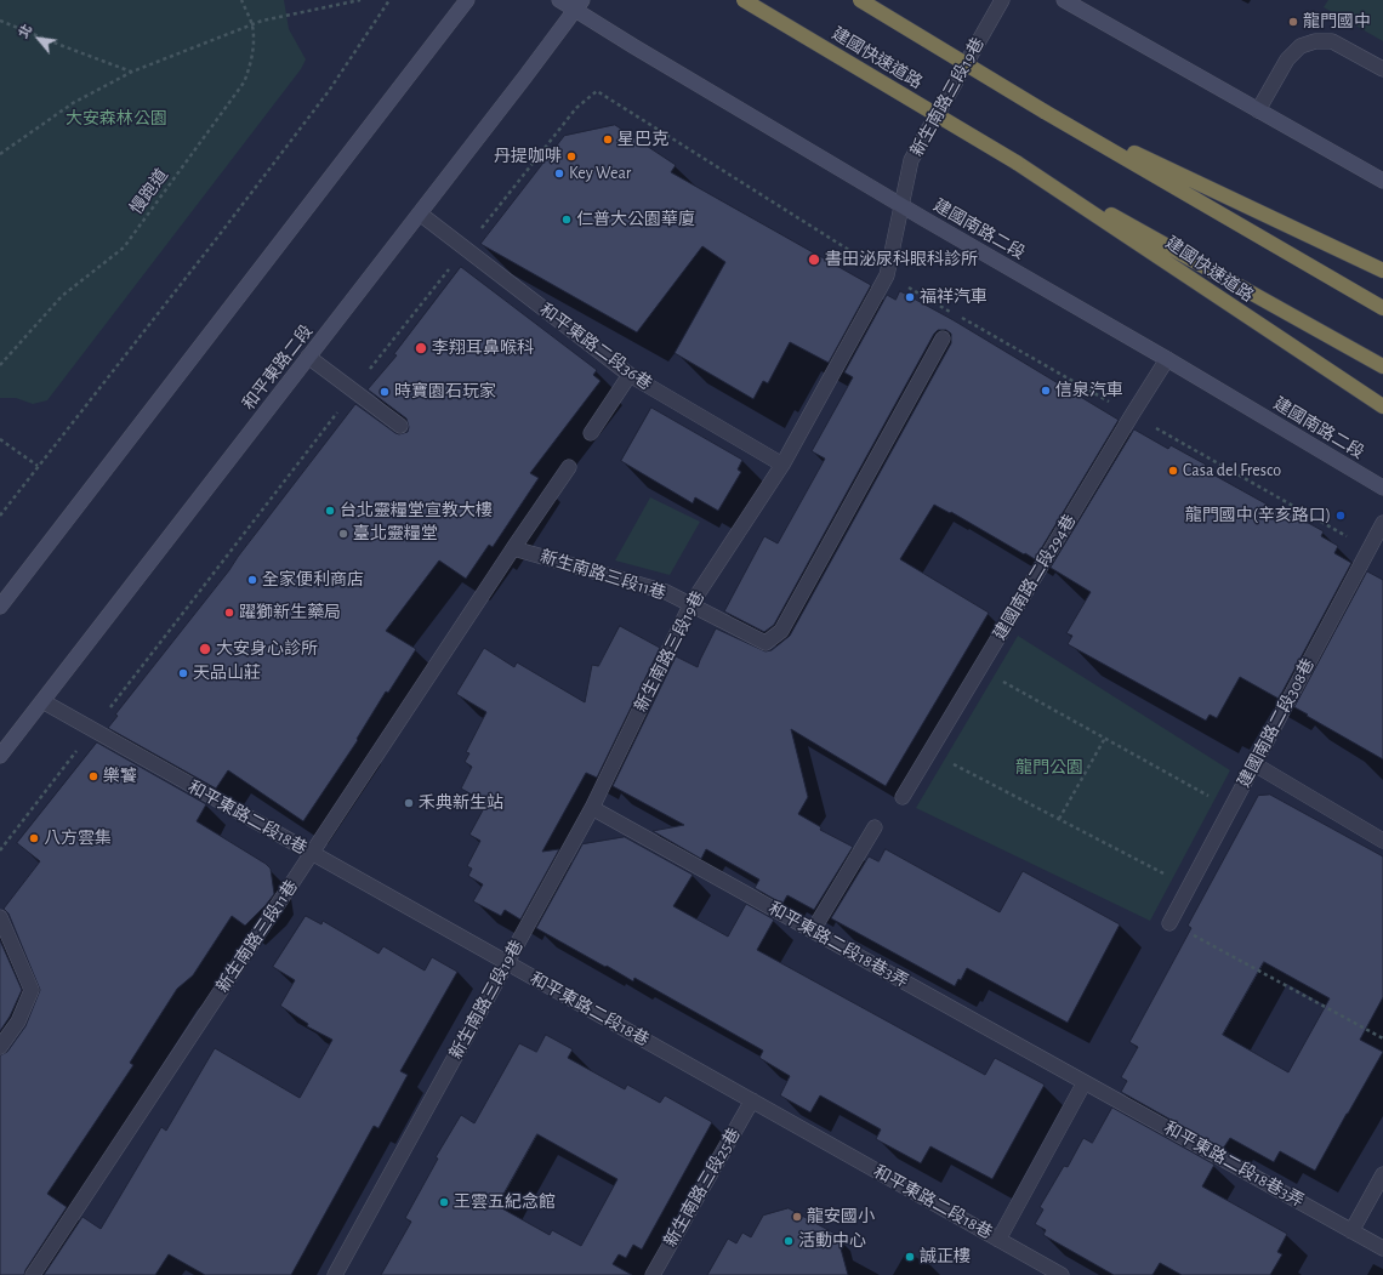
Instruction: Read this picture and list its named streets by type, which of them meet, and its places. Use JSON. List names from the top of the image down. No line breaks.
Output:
{"streets":{"highway":["建國快速道路"],"main road":["建國南路二段","和平東路二段"],"street":["新生南路三段19巷","和平東路二段36巷","新生南路三段11巷","建國南路二段294巷","建國南路二段308巷","和平東路二段18巷","和平東路二段18巷3弄","新生南路三段25巷"],"path":["慢跑道"]},"crossings":[["新生南路三段19巷","建國南路二段"],["新生南路三段19巷","和平東路二段36巷"],["新生南路三段19巷","新生南路三段11巷"],["新生南路三段19巷","和平東路二段18巷"],["新生南路三段19巷","和平東路二段18巷3弄"],["建國南路二段","和平東路二段"],["建國南路二段","建國南路二段294巷"],["和平東路二段36巷","和平東路二段"],["和平東路二段","和平東路二段18巷"],["新生南路三段11巷","和平東路二段18巷"],["和平東路二段18巷","新生南路三段25巷"]],"parks":["大安森林公園","龍門公園"],"places":["龍門國中","星巴克","丹提咖啡","Key Wear","仁普大公園華廈","書田泌尿科眼科診所","福祥汽車","李翔耳鼻喉科","信泉汽車","時寶園石玩家","Casa del Fresco","台北靈糧堂宣教大樓","龍門國中(辛亥路口)","臺北靈糧堂","全家便利商店","躍獅新生藥局","大安身心診所","天品山莊","樂饕","禾典新生站","八方雲集","王雲五紀念館","龍安國小","活動中心","誠正樓"],"north":"top left"}
